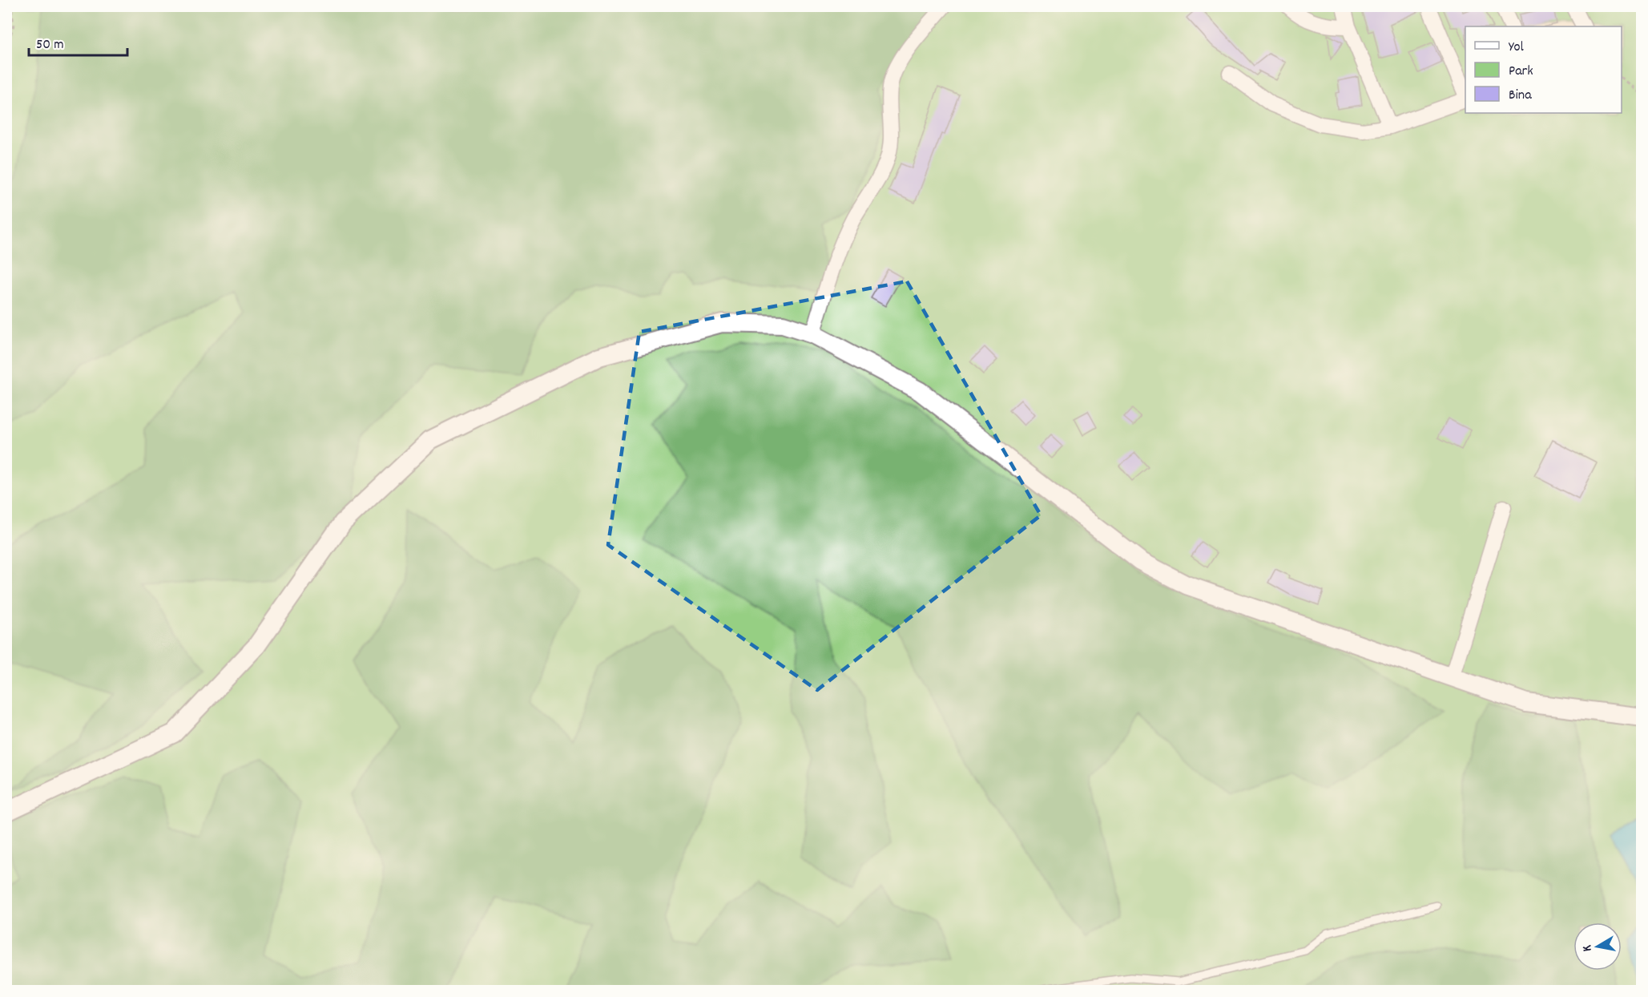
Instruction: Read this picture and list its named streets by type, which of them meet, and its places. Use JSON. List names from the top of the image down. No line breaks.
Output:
{"legend":["Yol","Park","Bina"],"scale_bar":"50 m","north":"left"}
